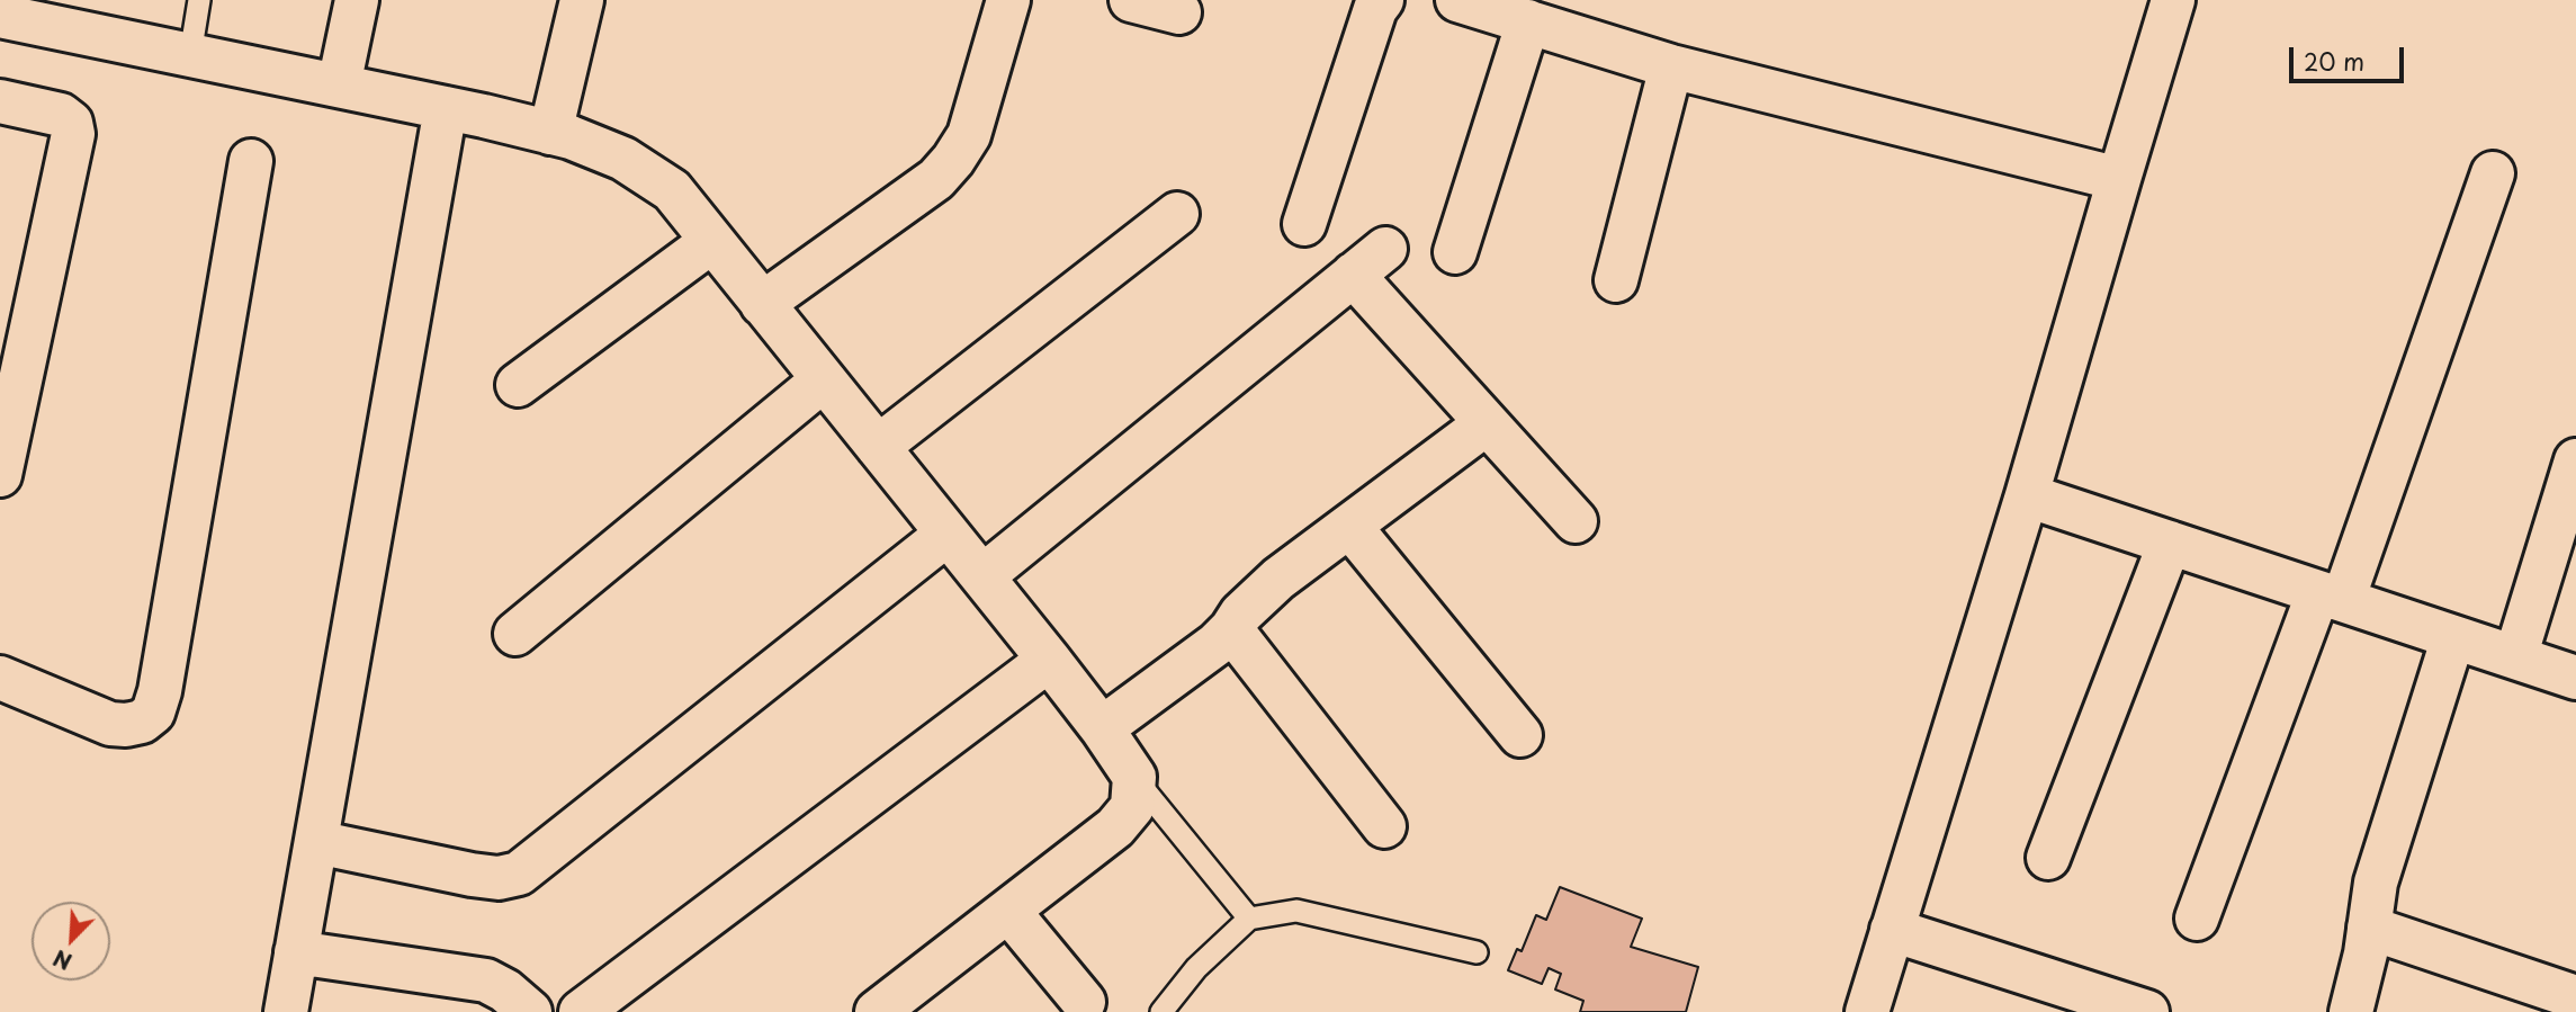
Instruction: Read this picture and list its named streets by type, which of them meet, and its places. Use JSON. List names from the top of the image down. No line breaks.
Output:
{"scale_bar":"20 m","north":"bottom left"}
